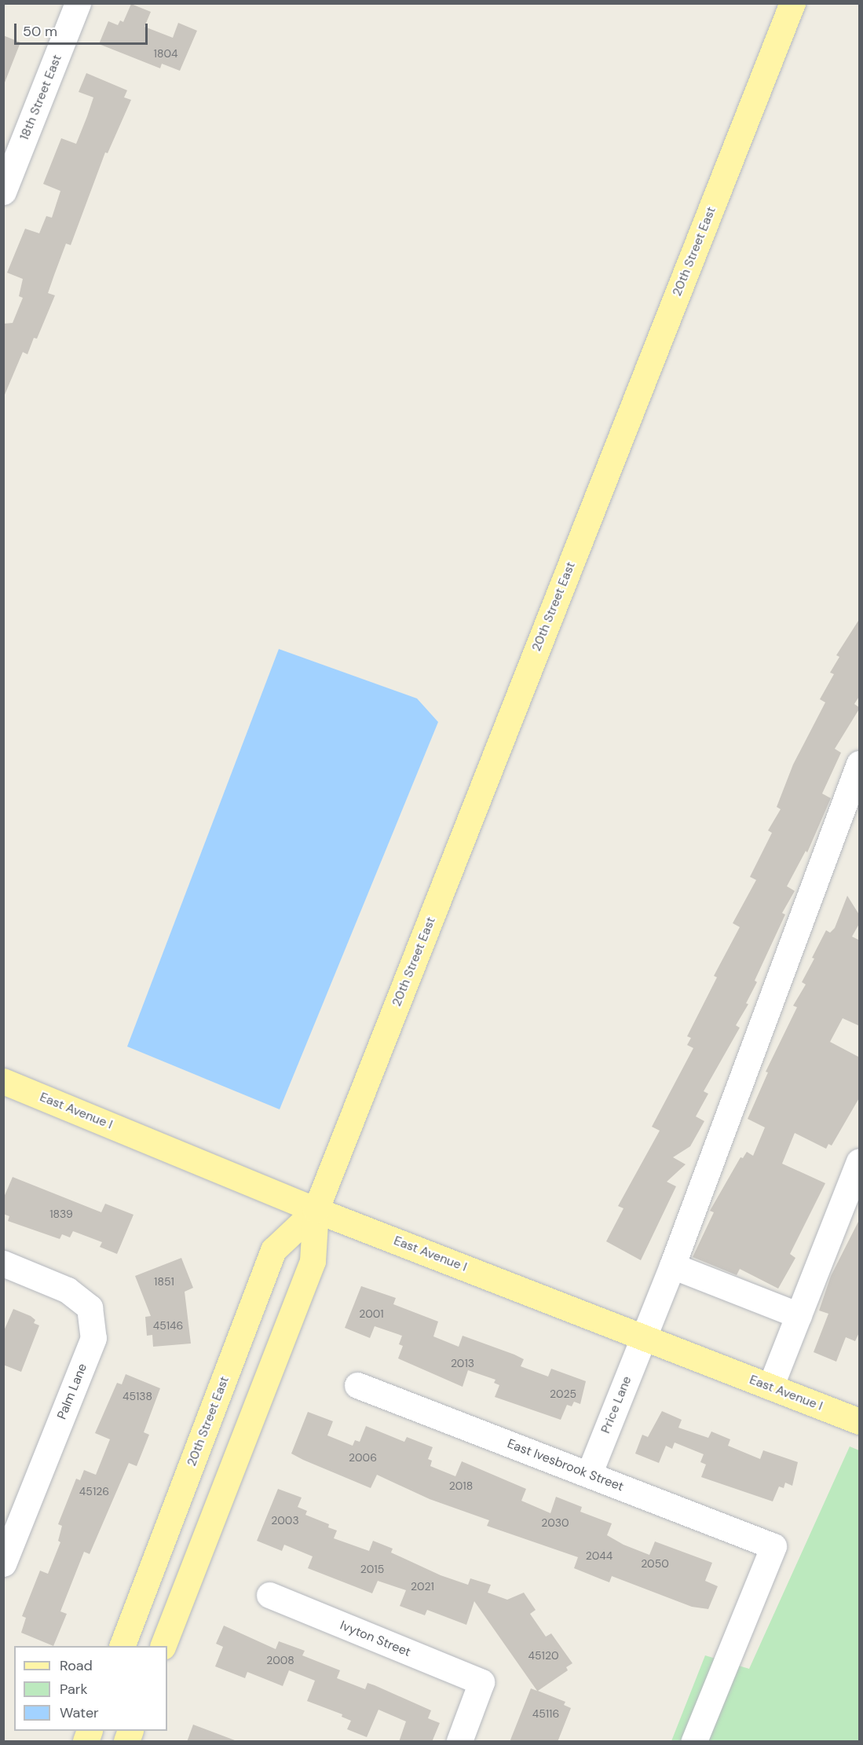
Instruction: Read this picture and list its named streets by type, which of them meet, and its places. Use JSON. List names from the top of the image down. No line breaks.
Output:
{"streets":{"main road":["20th Street East","East Avenue I"],"street":["18th Street East","Palm Lane","Price Lane","East Ivesbrook Street","Ivyton Street"]},"crossings":[["20th Street East","East Avenue I"],["East Avenue I","Price Lane"],["Price Lane","East Ivesbrook Street"]],"house_numbers":["1804","1839","1851","2001","45146","2013","2025","45138","2006","2018","45126","2003","2030","2044","2050","2015","2021","45120","2008","45116"],"legend":["Road","Park","Water"],"scale_bar":"50 m"}
